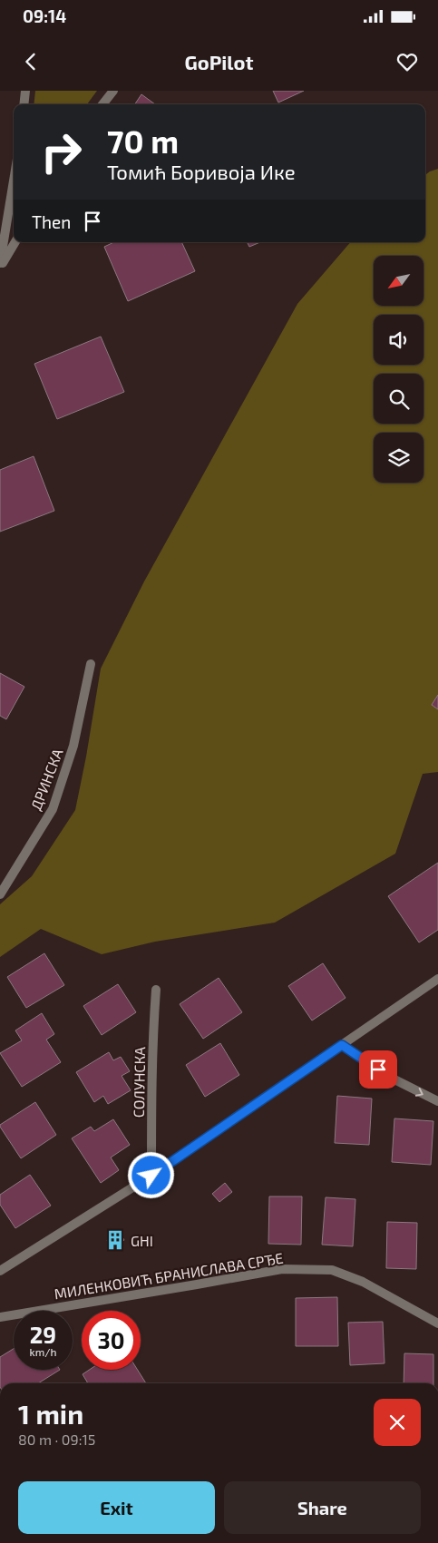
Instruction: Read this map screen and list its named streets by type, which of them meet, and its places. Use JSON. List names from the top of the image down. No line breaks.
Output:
{"streets":{"street":["ДРИНСКА","СОЛУНСКА","МИЛЕНКОВИЋ БРАНИСЛАВА СРЂЕ"]},"places":{"building":["GHI"]},"north":"bottom left","page":{"status":"09:14","header":"GoPilot","turn":["70 m","Томић Боривоја Ике"],"then":"Then","speed":"29 km/h","limit":"30","heading":["1 min","80 m · 09:15"],"buttons":["Exit","Share"]}}
